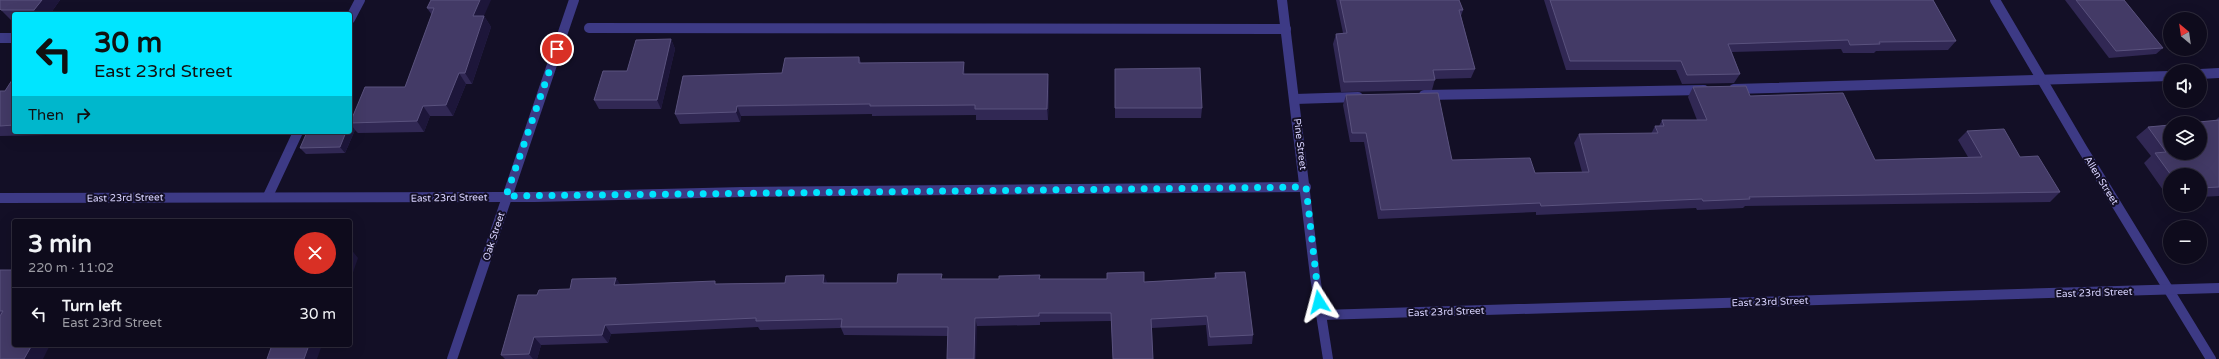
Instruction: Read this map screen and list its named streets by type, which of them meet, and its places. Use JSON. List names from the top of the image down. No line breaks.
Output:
{"streets":{"street":["Pine Street","Allen Street","East 23rd Street","Oak Street"]},"crossings":[["Pine Street","East 23rd Street"],["Allen Street","East 23rd Street"],["East 23rd Street","Oak Street"]],"north":"top left","page":{"map_buttons":["+","−"],"turn":["30 m","East 23rd Street"],"then":"Then","heading":["3 min","220 m · 11:02"],"list":[{"name":"Turn left","note":"East 23rd Street","value":"30 m"}]}}
